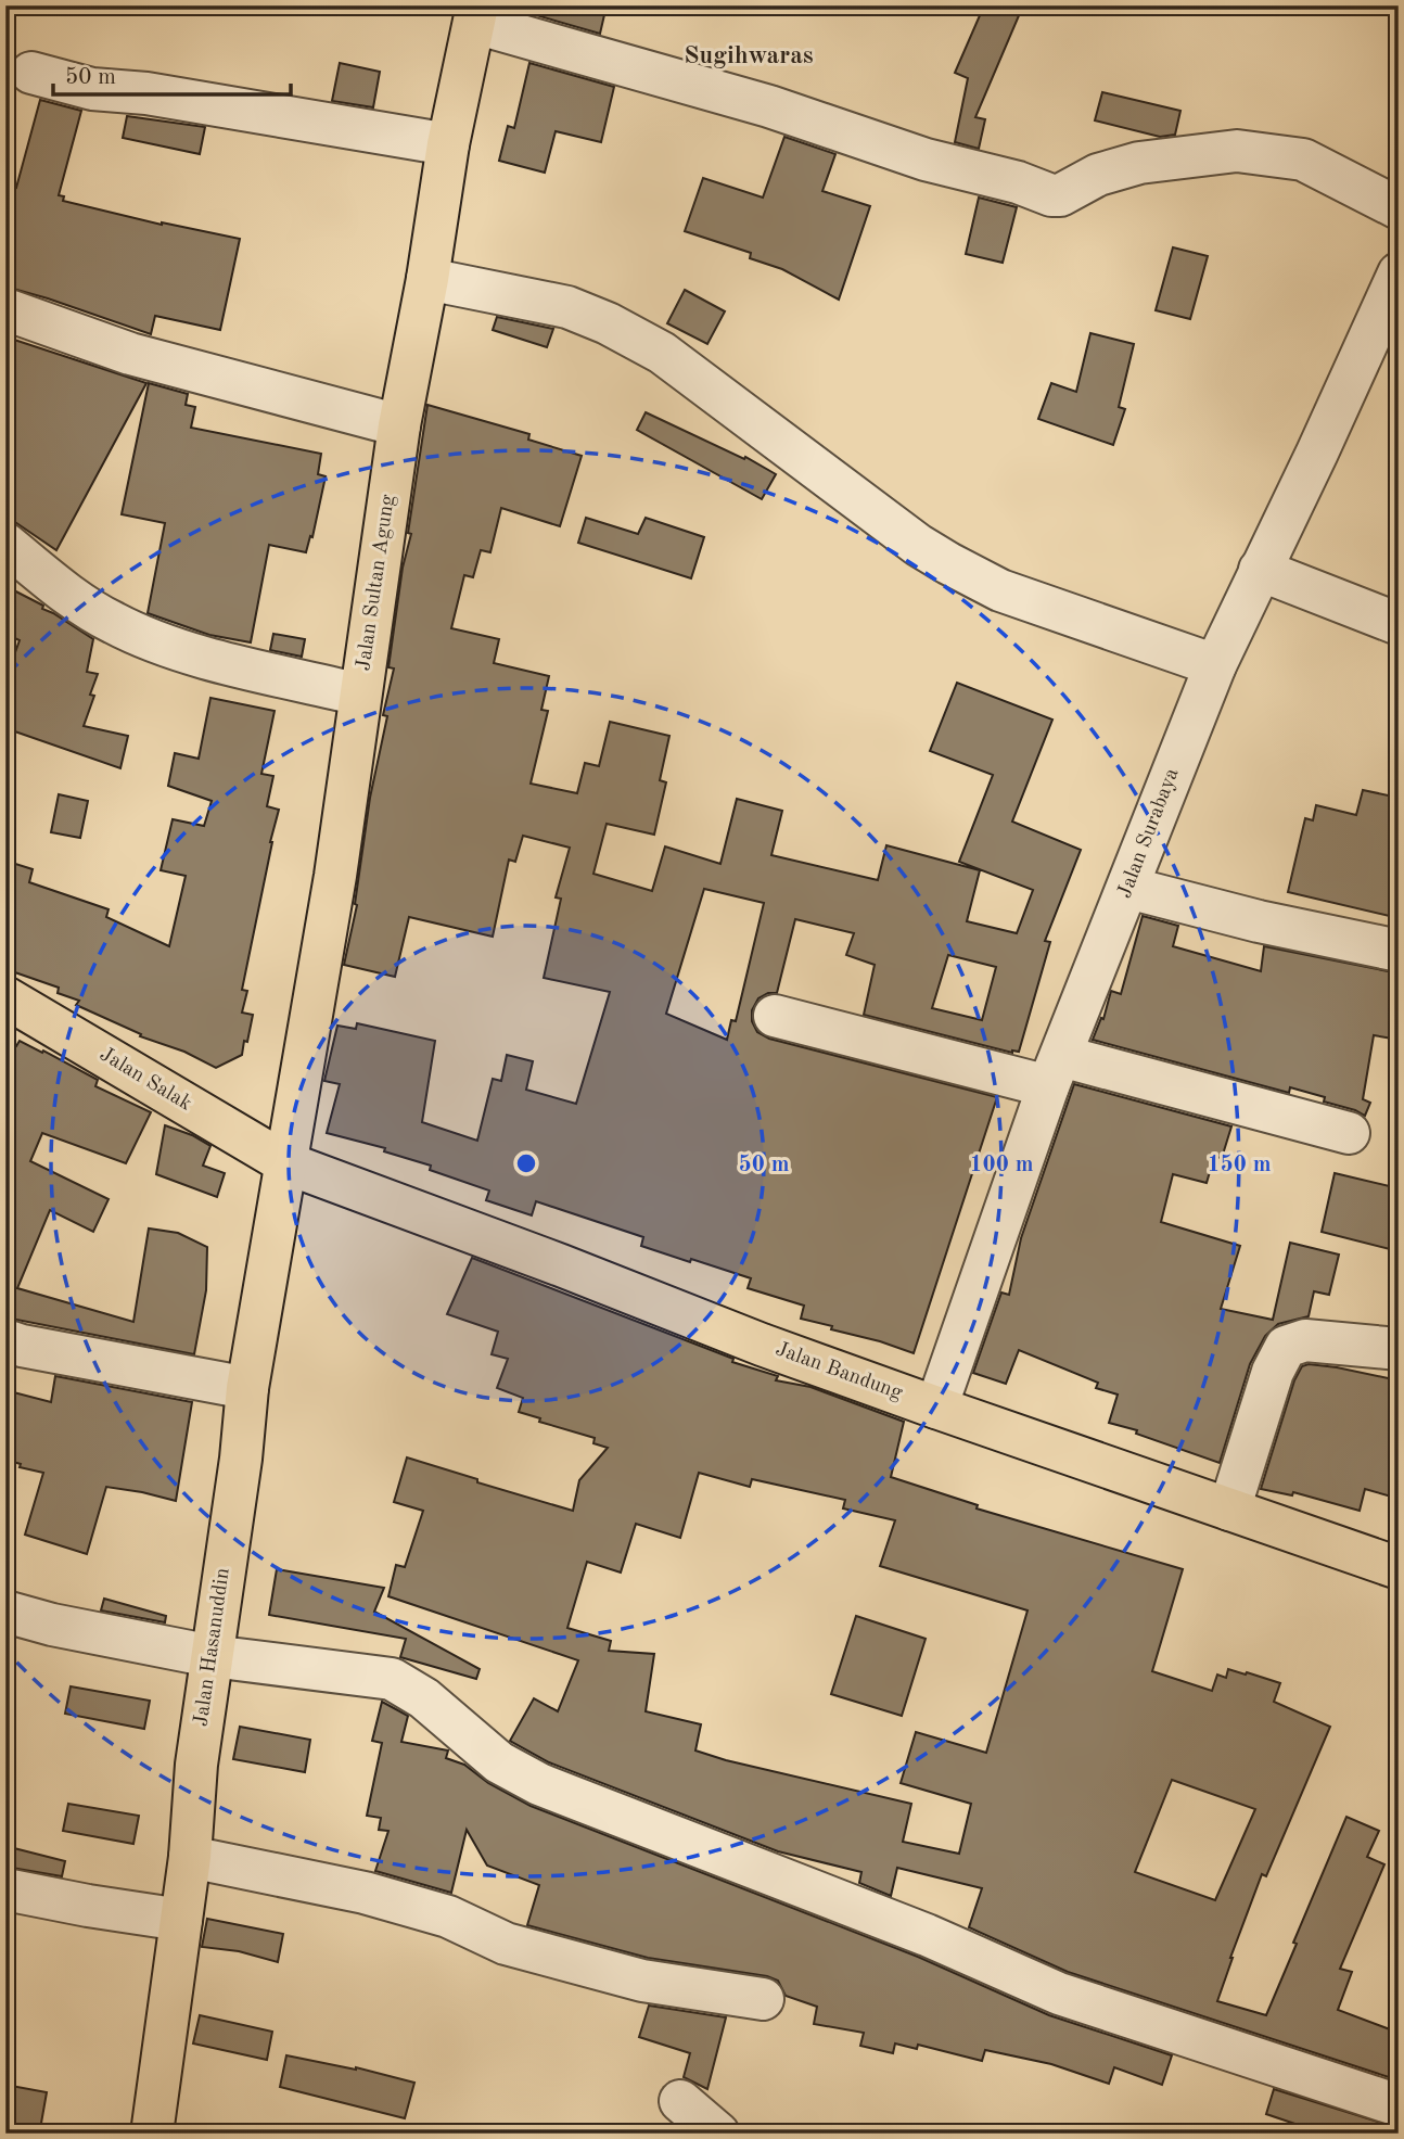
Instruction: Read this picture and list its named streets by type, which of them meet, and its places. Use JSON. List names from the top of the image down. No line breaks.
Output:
{"streets":{"main road":["Jalan Sultan Agung","Jalan Salak","Jalan Bandung","Jalan Hasanuddin"],"street":["Jalan Surabaya"]},"crossings":[["Jalan Sultan Agung","Jalan Salak"],["Jalan Sultan Agung","Jalan Bandung"],["Jalan Sultan Agung","Jalan Hasanuddin"],["Jalan Surabaya","Jalan Bandung"],["Jalan Salak","Jalan Bandung"],["Jalan Salak","Jalan Hasanuddin"],["Jalan Bandung","Jalan Hasanuddin"]],"districts":["Sugihwaras"],"scale_bar":"50 m","rings":["50 m","100 m","150 m"]}
